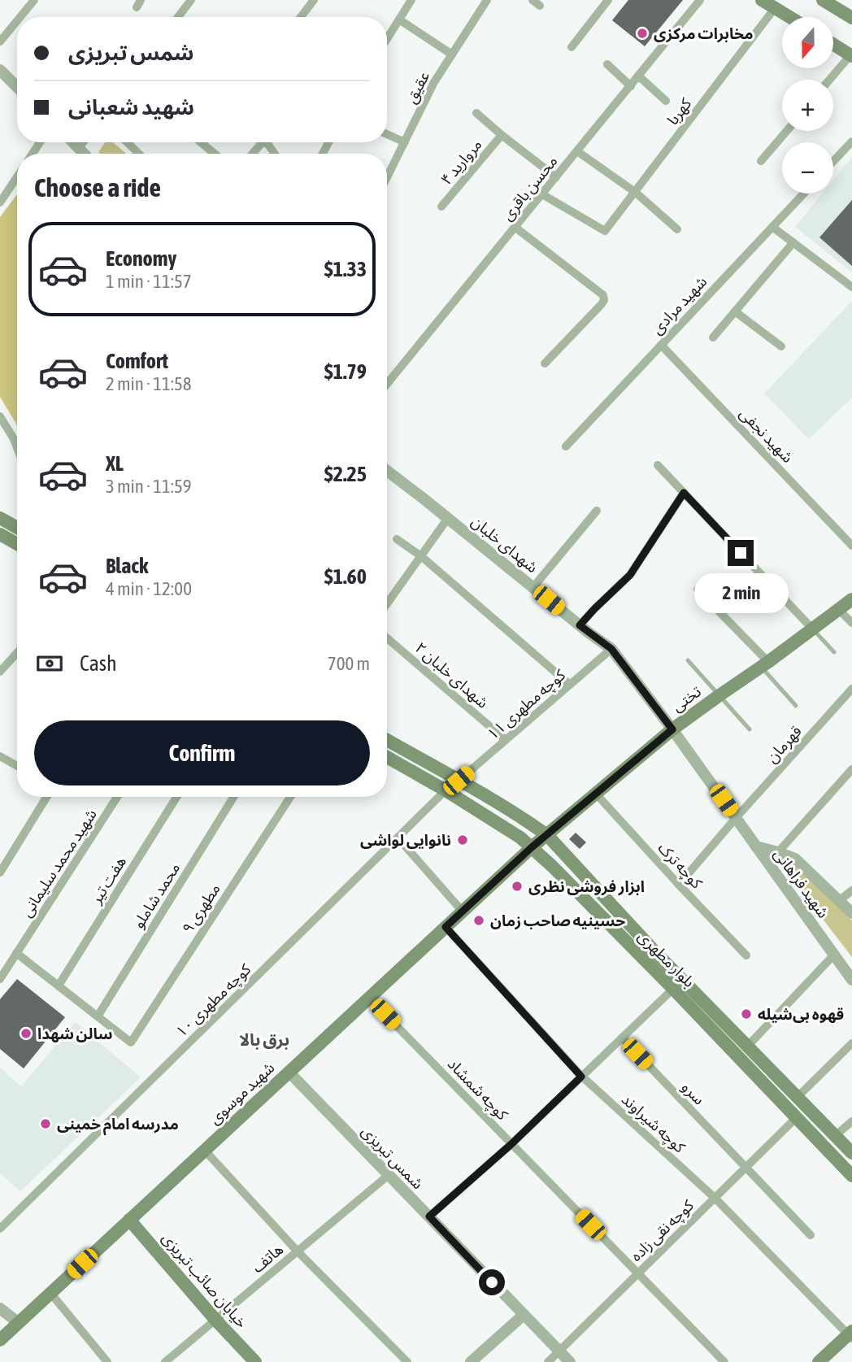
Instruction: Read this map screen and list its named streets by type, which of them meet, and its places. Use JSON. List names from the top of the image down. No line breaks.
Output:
{"streets":{"main road":["تختی","بلوار مطهری","شهید موسوی","خیابان صائب تبریزی"],"street":["عقیق","کهربا","مروارید ۴","محسن باقری","شهید مرادی","شهید نجفی","شهدای خلبان","شهدای خلبان ۲","کوچه مطهری ۱۱","قهرمان","شهید محمد سلیمانی","کوچه ترک","هفت تیر","شهید فراهانی","محمد شاملو","مطهری ۹","کوچه مطهری ۱۰","کوچه شمشاد","سرو","کوچه شیراوند","شمس تبریزی","کوچه نقی زاده","هاتف"]},"crossings":[["کهربا","محسن باقری"],["مروارید ۴","محسن باقری"],["شهید مرادی","شهید نجفی"],["شهدای خلبان","تختی"],["شهدای خلبان","کوچه مطهری ۱۱"],["شهدای خلبان","قهرمان"],["شهدای خلبان","شهید فراهانی"],["شهدای خلبان ۲","کوچه مطهری ۱۱"],["تختی","کوچه ترک"],["تختی","بلوار مطهری"],["تختی","شهید موسوی"],["کوچه مطهری ۱۱","بلوار مطهری"],["قهرمان","کوچه ترک"],["محمد شاملو","مطهری ۹"],["بلوار مطهری","کوچه مطهری ۱۰"],["بلوار مطهری","شهید موسوی"],["بلوار مطهری","کوچه نقی زاده"],["کوچه شمشاد","شهید موسوی"],["کوچه شمشاد","کوچه نقی زاده"],["شهید موسوی","کوچه شیراوند"],["شهید موسوی","شمس تبریزی"],["شهید موسوی","خیابان صائب تبریزی"],["سرو","کوچه نقی زاده"],["کوچه شیراوند","کوچه نقی زاده"],["شمس تبریزی","کوچه نقی زاده"],["شمس تبریزی","هاتف"],["هاتف","خیابان صائب تبریزی"]],"districts":["برق بالا"],"places":["مخابرات مرکزی","نانوایی لواشی","ابزار فروشی نظری","حسینیه صاحب زمان","قهوه بی‌شیله","سالن شهدا","مدرسه امام خمینی"],"north":"bottom","page":{"map_buttons":["+","−"],"banner":["شمس تبریزی","شهید شعبانی"],"heading":"Choose a ride","list":[{"name":"Economy","note":"1 min · 11:57","value":"$1.33"},{"name":"Comfort","note":"2 min · 11:58","value":"$1.79"},{"name":"XL","note":"3 min · 11:59","value":"$2.25"},{"name":"Black","note":"4 min · 12:00","value":"$1.60"}],"bubble":"2 min","pay":["Cash","700 m"],"buttons":"Confirm"}}
